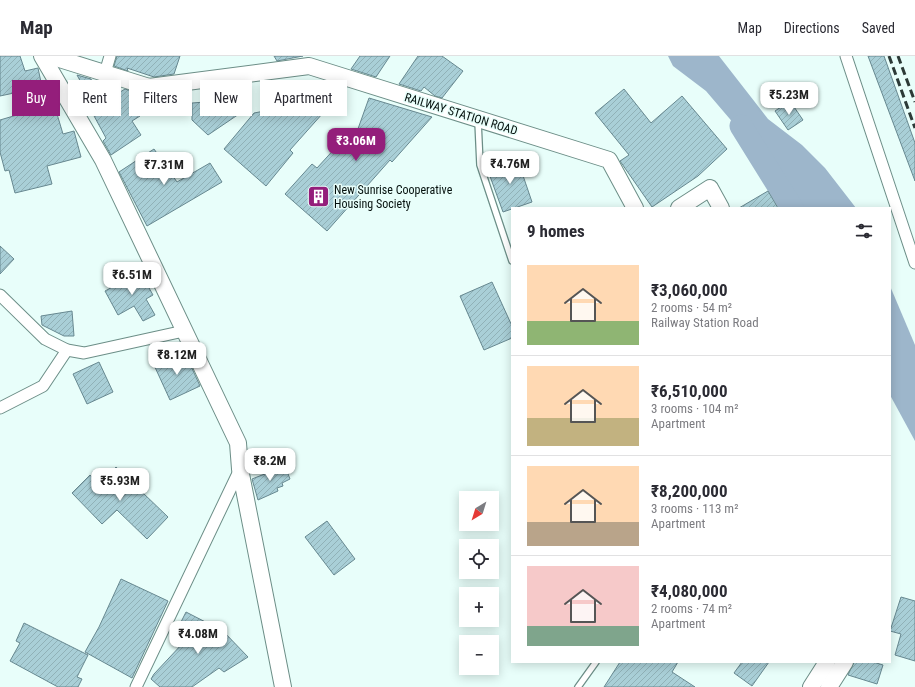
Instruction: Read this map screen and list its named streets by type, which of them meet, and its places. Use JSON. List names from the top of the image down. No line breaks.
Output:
{"streets":{"street":["RAILWAY STATION ROAD"]},"places":{"building":["New Sunrise Cooperative Housing Society"]},"north":"bottom left","page":{"header":"Map","nav":["Map","Directions","Saved"],"chip":["Buy","Rent","Filters","New","Apartment"],"price":["₹5.23M","₹3.06M","₹4.76M","₹7.31M","₹6.51M","₹8.12M","₹8.2M","₹5.93M","₹4.08M"],"heading":"9 homes","list":[{"name":"₹3,060,000","note":"2 rooms · 54 m² · Railway Station Road"},{"name":"₹6,510,000","note":"3 rooms · 104 m² · Apartment"},{"name":"₹8,200,000","note":"3 rooms · 113 m² · Apartment"},{"name":"₹4,080,000","note":"2 rooms · 74 m² · Apartment"}],"map_buttons":["+","−"]}}
